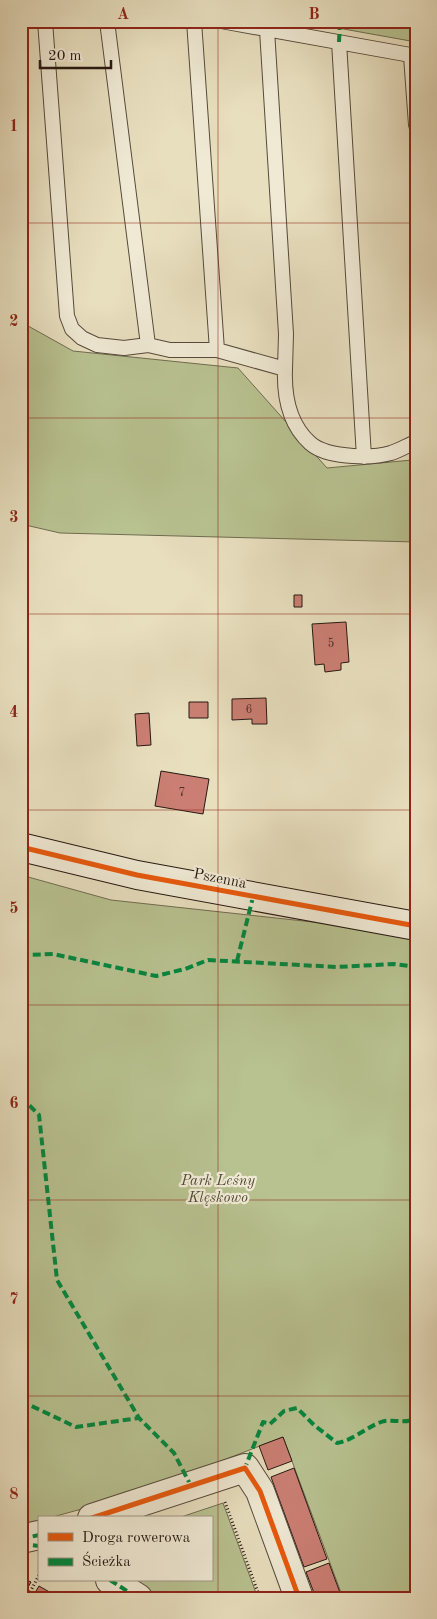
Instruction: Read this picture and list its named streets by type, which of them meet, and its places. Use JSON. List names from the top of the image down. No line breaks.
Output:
{"streets":{"street":["Pszenna"]},"parks":["Park Leśny Klęskowo"],"house_numbers":["5","6","7"],"legend":["Droga rowerowa","Ścieżka"],"scale_bar":"20 m","grid":{"columns":["A","B"],"rows":["1","2","3","4","5","6","7","8"]}}
